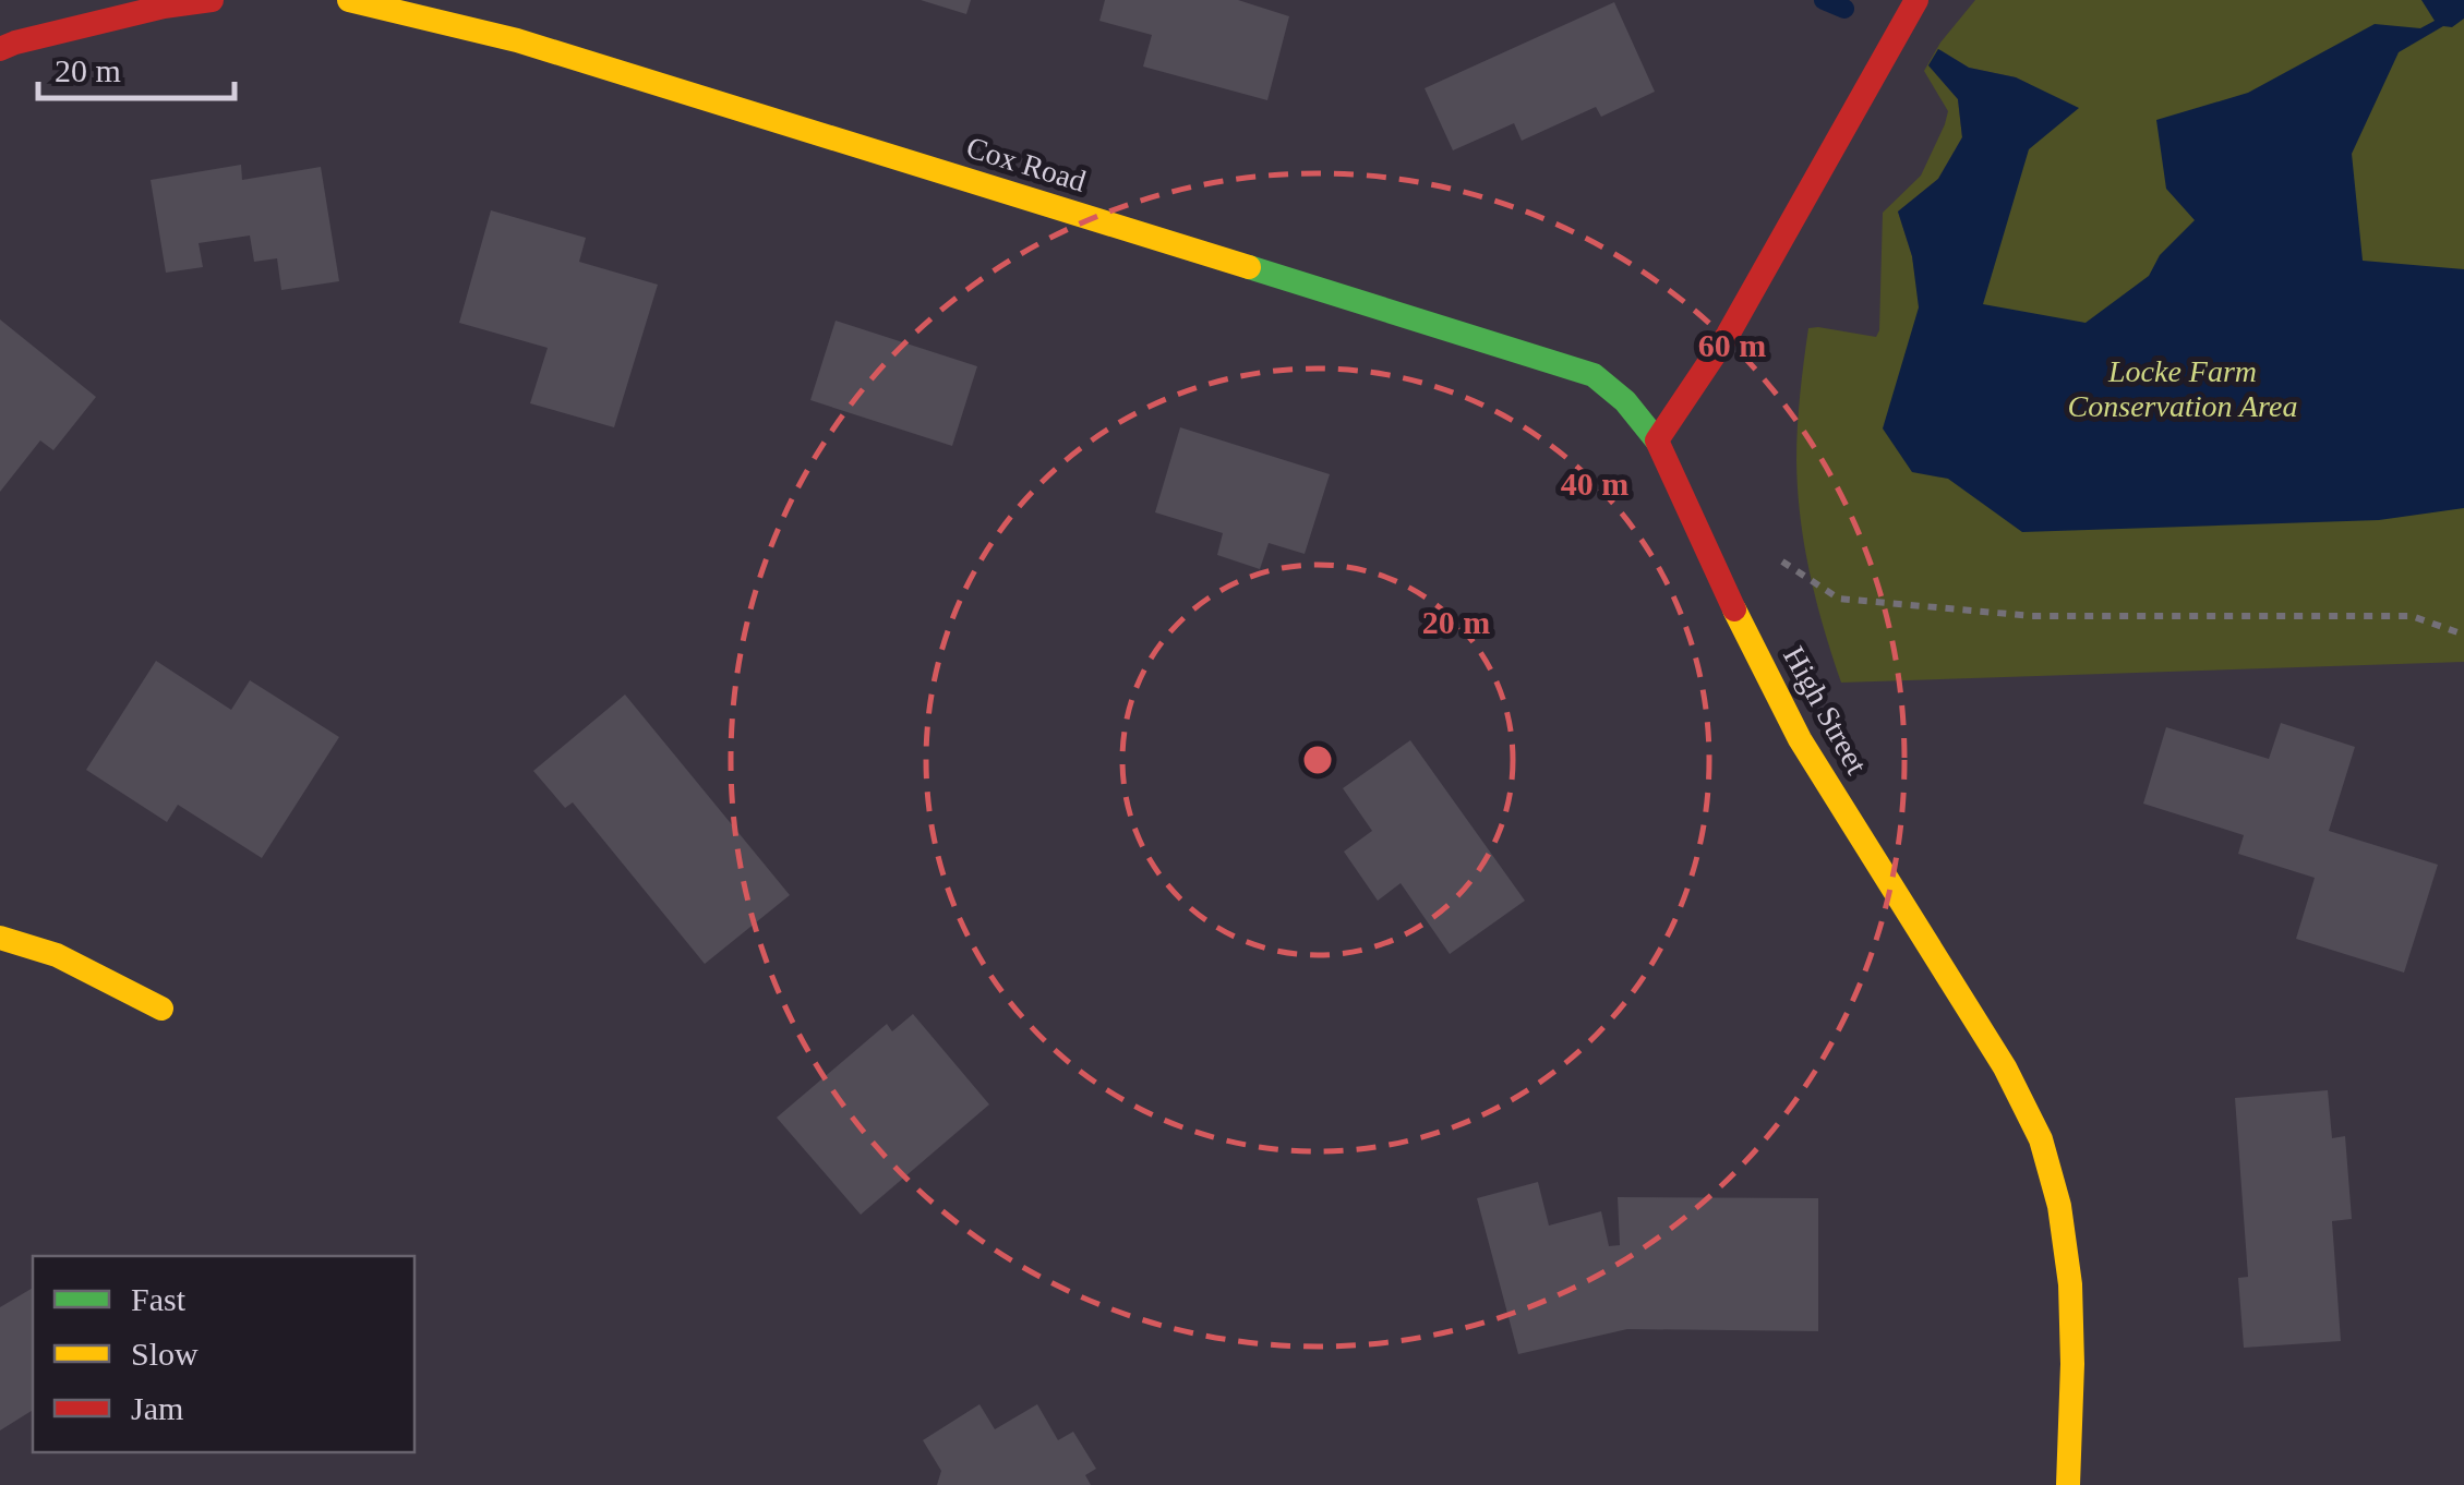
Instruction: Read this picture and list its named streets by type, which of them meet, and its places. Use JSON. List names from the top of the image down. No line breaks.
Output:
{"streets":{"street":["Cox Road","High Street"]},"crossings":[["Cox Road","High Street"]],"parks":["Locke Farm Conservation Area"],"legend":["Fast","Slow","Jam"],"scale_bar":"20 m","rings":["60 m","40 m","20 m"]}
